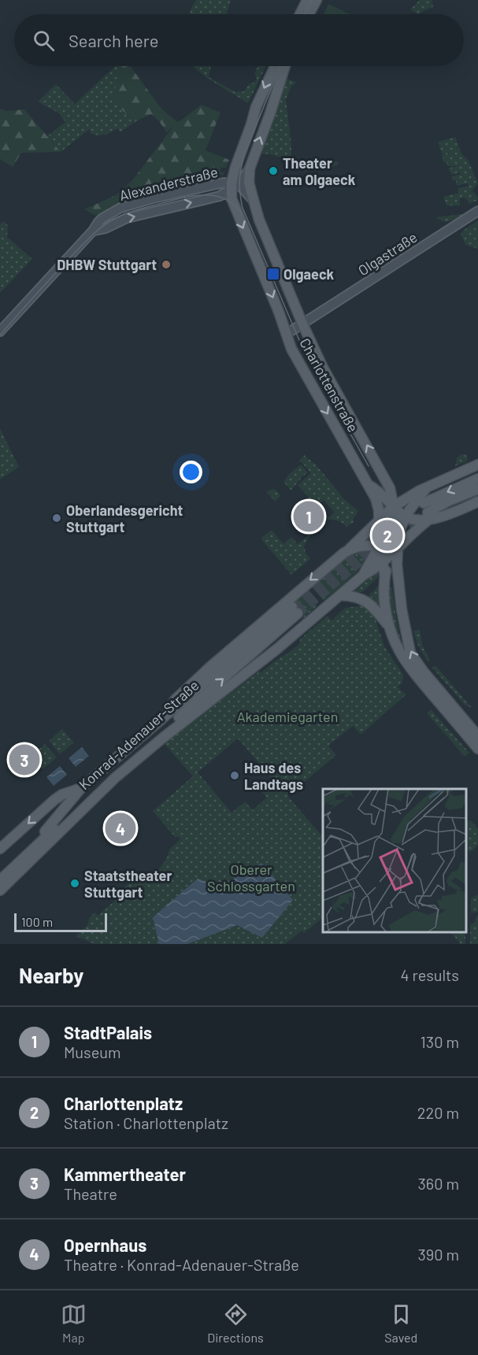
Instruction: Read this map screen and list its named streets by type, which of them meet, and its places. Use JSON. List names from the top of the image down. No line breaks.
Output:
{"streets":{"main road":["Charlottenstraße","Konrad-Adenauer-Straße"],"street":["Alexanderstraße","Olgastraße"]},"crossings":[["Alexanderstraße","Charlottenstraße"],["Olgastraße","Charlottenstraße"]],"parks":["Akademiegarten","Oberer Schlossgarten"],"places":{"other":["Theater am Olgaeck","DHBW Stuttgart","Oberlandesgericht Stuttgart","Haus des Landtags","Staatstheater Stuttgart"],"transit":["Olgaeck"]},"scale_bar":"100 m","page":{"search":"Search here","pins":["1","2","3","4"],"scale":"100 m","heading":["Nearby","4 results"],"list":[{"mark":"1","name":"StadtPalais","note":"Museum","value":"130 m"},{"mark":"2","name":"Charlottenplatz","note":"Station · Charlottenplatz","value":"220 m"},{"mark":"3","name":"Kammertheater","note":"Theatre","value":"360 m"},{"mark":"4","name":"Opernhaus","note":"Theatre · Konrad-Adenauer-Straße","value":"390 m"}],"nav":["Map","Directions","Saved"]}}
